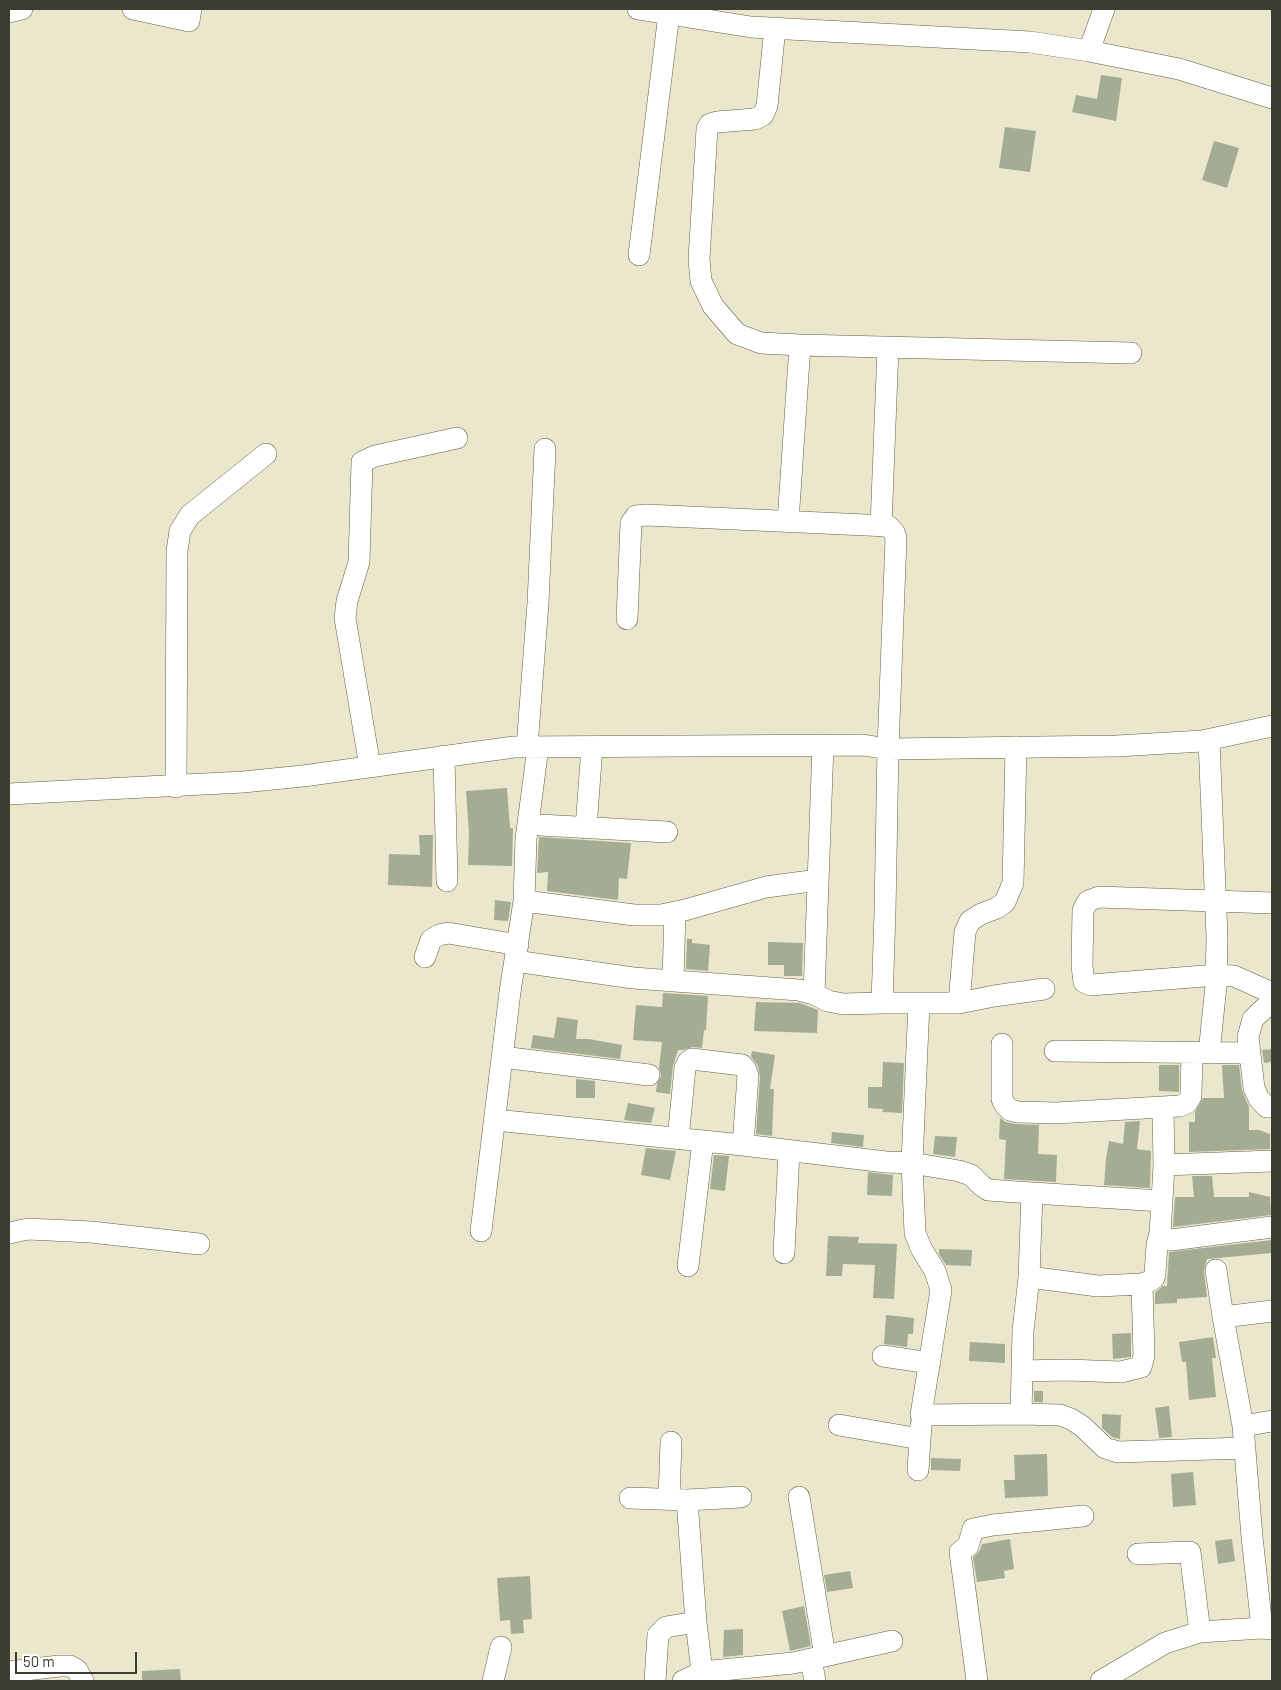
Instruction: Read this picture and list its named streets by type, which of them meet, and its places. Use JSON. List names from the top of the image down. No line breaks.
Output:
{"scale_bar":"50 m"}
